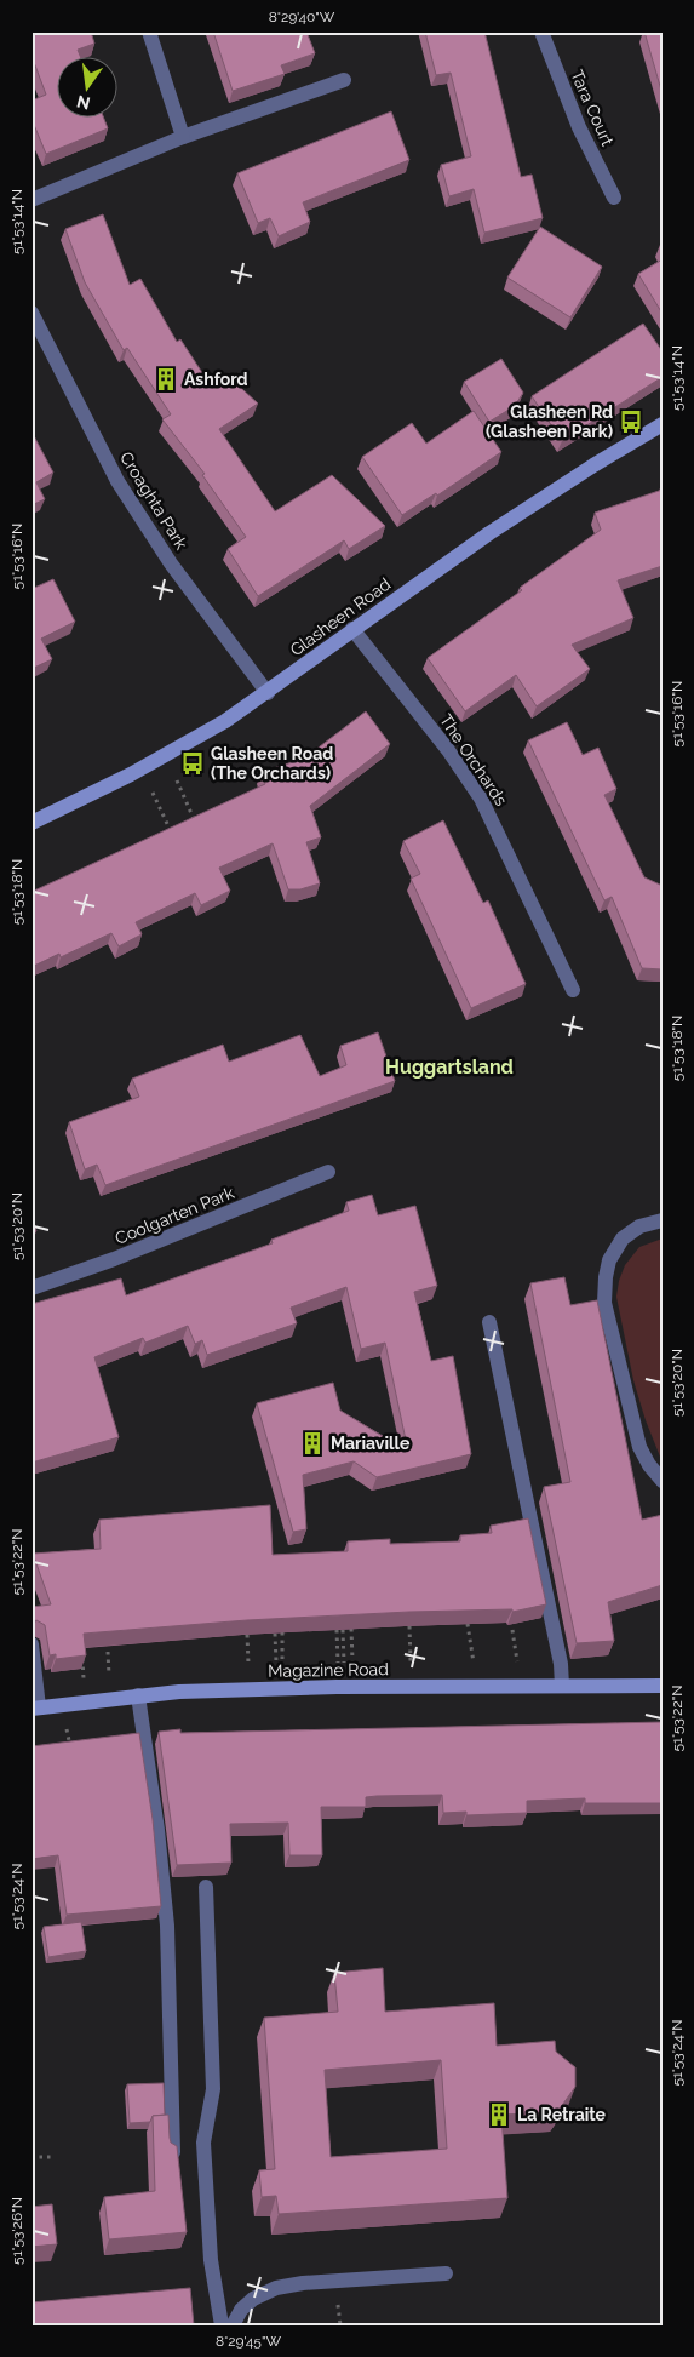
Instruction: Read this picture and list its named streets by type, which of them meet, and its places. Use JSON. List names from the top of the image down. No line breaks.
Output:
{"streets":{"main road":["Glasheen Road","Magazine Road"],"street":["Tara Court","Croaghta Park","The Orchards","Coolgarten Park"]},"crossings":[["Croaghta Park","Glasheen Road"],["Glasheen Road","The Orchards"]],"districts":["Huggartsland"],"places":{"building":["Ashford","Mariaville","La Retraite"],"bus stop":["Glasheen Rd (Glasheen Park)","Glasheen Road (The Orchards)"]},"north":"bottom","coordinates":["8°29'40\"W","51°53'14\"N","51°53'16\"N","51°53'18\"N","51°53'20\"N","51°53'22\"N","51°53'24\"N","51°53'26\"N","8°29'45\"W"]}
